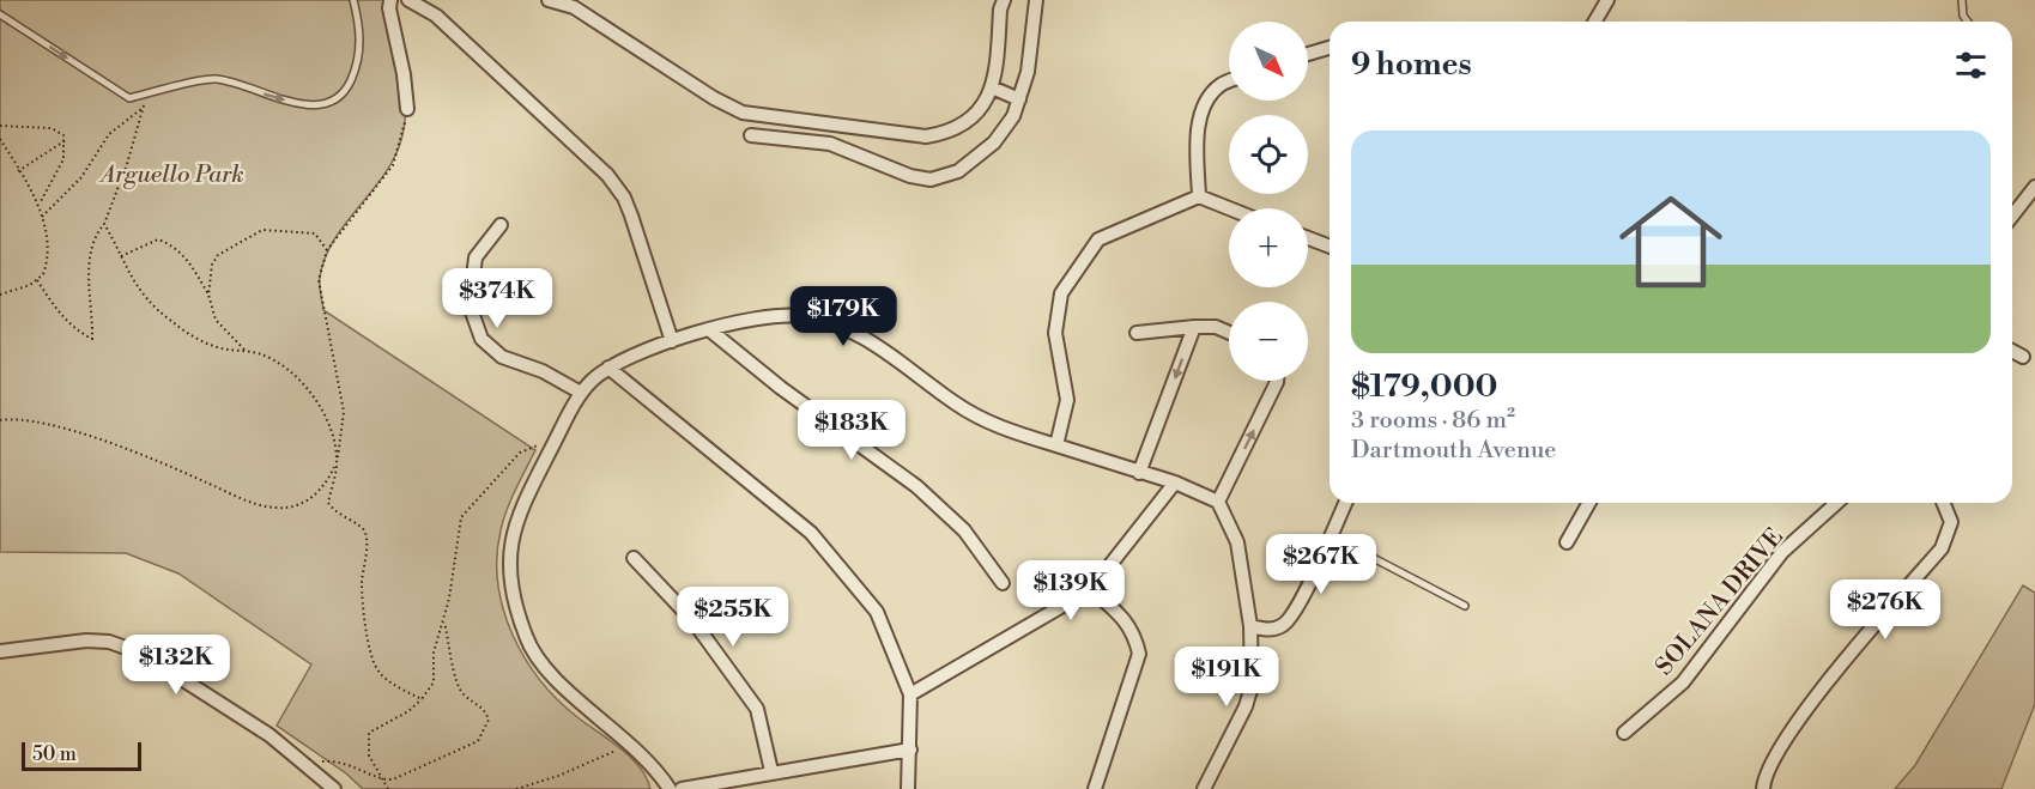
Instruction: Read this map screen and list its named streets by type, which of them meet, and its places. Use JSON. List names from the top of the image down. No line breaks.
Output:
{"streets":{"street":["SOLANA DRIVE"]},"parks":["Arguello Park"],"scale_bar":"50 m","north":"bottom right","page":{"map_buttons":["+","−"],"heading":"9 homes","list":[{"name":"$179,000","note":"3 rooms · 86 m² · Dartmouth Avenue"}],"price":["$374K","$179K","$183K","$267K","$139K","$276K","$255K","$132K","$191K"],"scale":"50 m"}}
